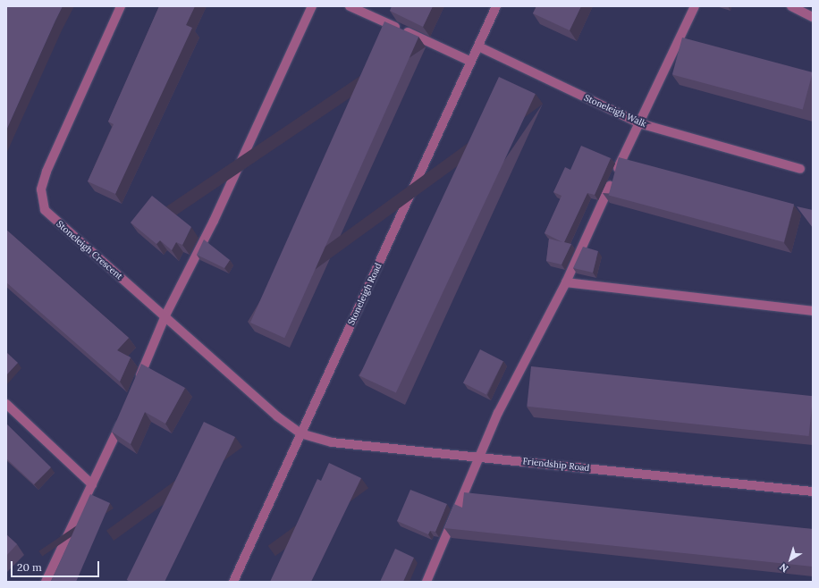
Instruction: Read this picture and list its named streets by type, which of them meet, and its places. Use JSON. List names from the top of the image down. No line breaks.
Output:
{"streets":{"street":["Stoneleigh Walk","Stoneleigh Crescent","Stoneleigh Road","Friendship Road"]},"crossings":[["Stoneleigh Walk","Stoneleigh Road"],["Stoneleigh Crescent","Stoneleigh Road"],["Stoneleigh Crescent","Friendship Road"],["Stoneleigh Road","Friendship Road"]],"scale_bar":"20 m","north":"bottom left"}
